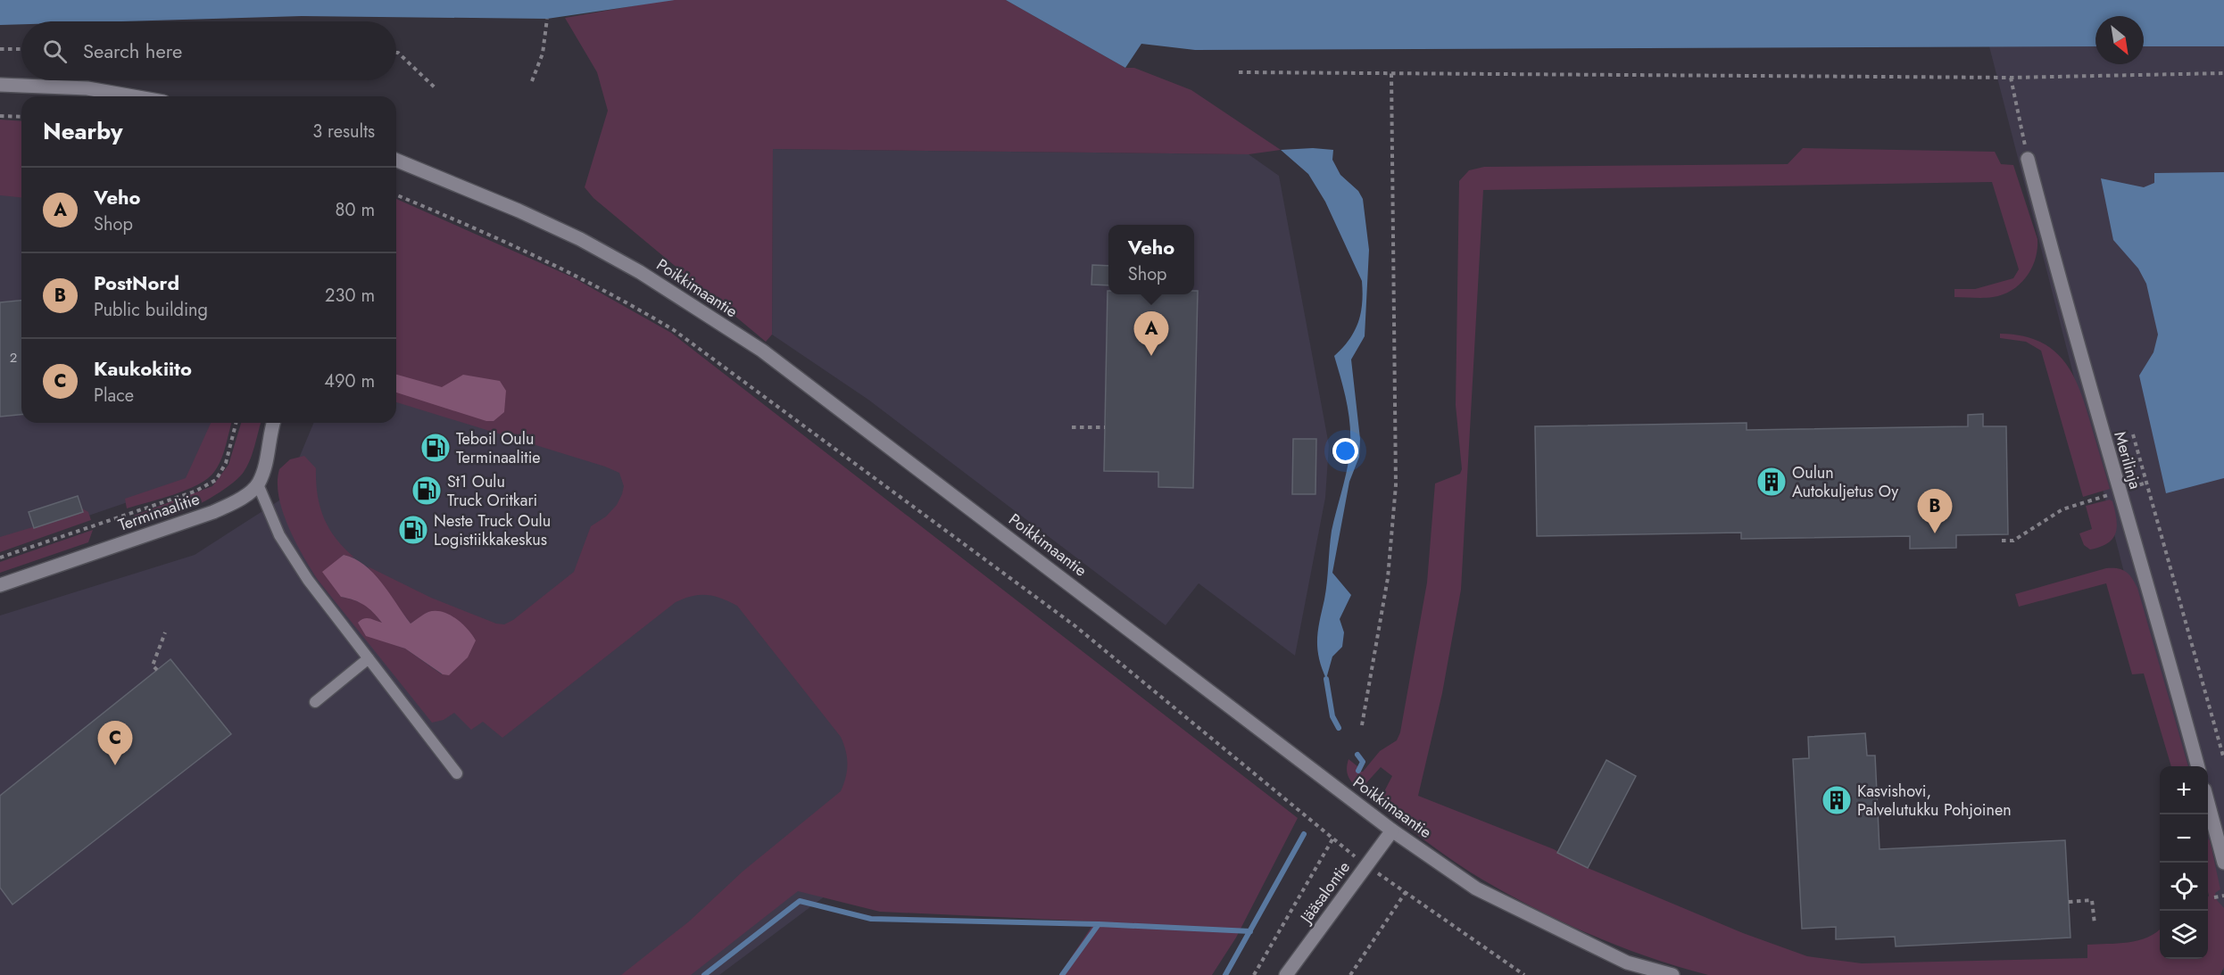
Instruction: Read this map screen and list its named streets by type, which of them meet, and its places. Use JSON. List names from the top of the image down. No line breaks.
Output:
{"streets":{"main road":["Poikkimaantie","Merilinja","Terminaalitie","Jääsalontie"]},"crossings":[["Poikkimaantie","Jääsalontie"]],"places":{"fuel station":["Teboil Oulu Terminaalitie","St1 Oulu Truck Oritkari","Neste Truck Oulu Logistiikkakeskus"],"building":["Oulun Autokuljetus Oy","Kasvishovi, Palvelutukku Pohjoinen"]},"house_numbers":["2"],"north":"bottom right","page":{"search":"Search here","heading":["Nearby","3 results"],"list":[{"mark":"A","name":"Veho","note":"Shop","value":"80 m"},{"mark":"B","name":"PostNord","note":"Public building","value":"230 m"},{"mark":"C","name":"Kaukokiito","note":"Place","value":"490 m"}],"popup":["Veho","Shop"],"pins":["A","B","C"],"map_buttons":["+","−"]}}
